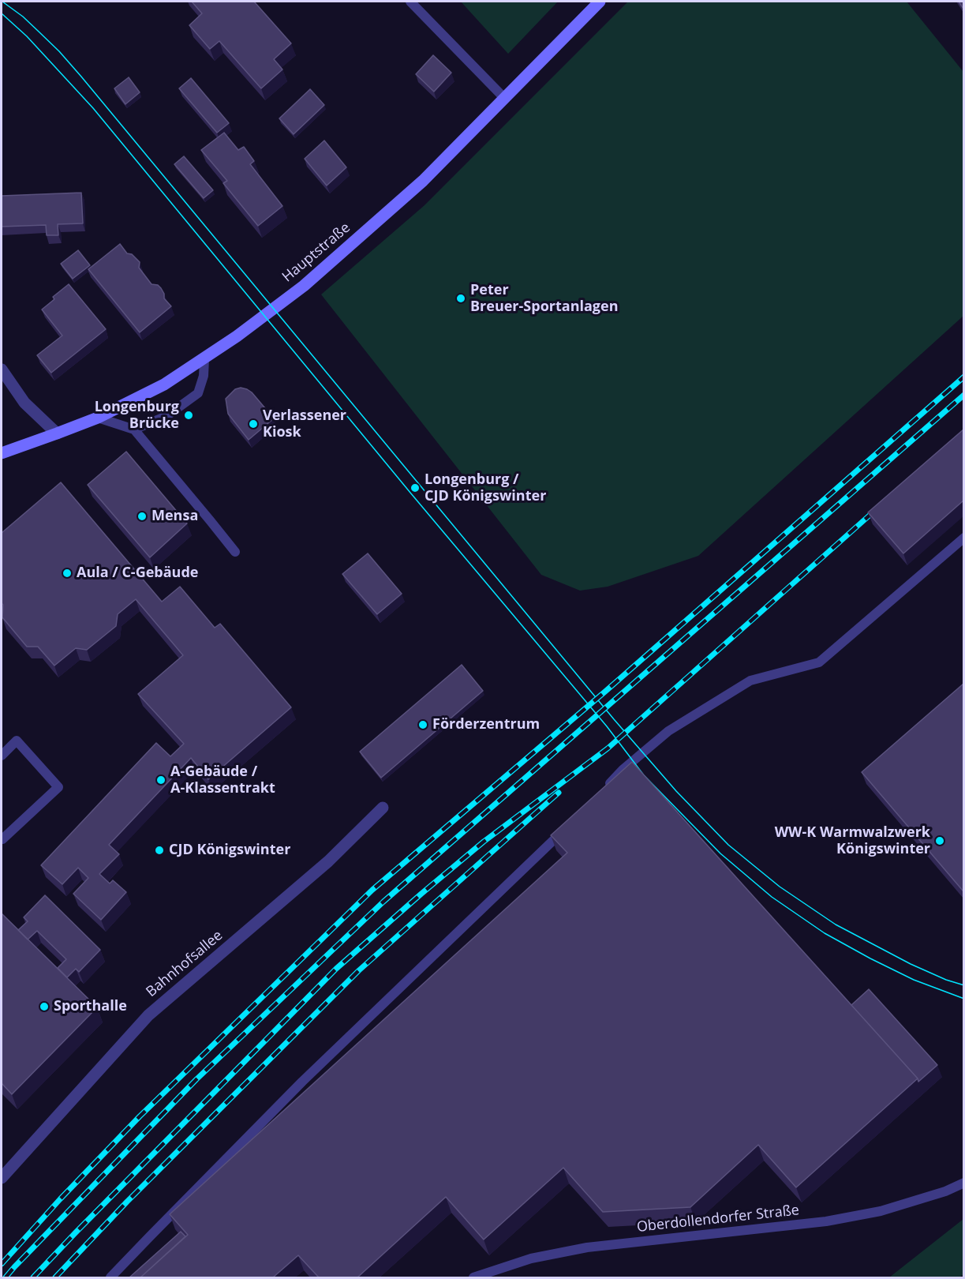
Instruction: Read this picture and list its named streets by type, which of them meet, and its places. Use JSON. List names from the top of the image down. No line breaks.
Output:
{"streets":{"main road":["Hauptstraße"],"street":["Bahnhofsallee"],"lane":["Oberdollendorfer Straße"]},"places":["Peter Breuer-Sportanlagen","Longenburg Brücke","Verlassener Kiosk","Longenburg / CJD Königswinter","Mensa","Aula / C-Gebäude","Förderzentrum","A-Gebäude / A-Klassentrakt","WW-K Warmwalzwerk Königswinter","CJD Königswinter","Sporthalle"]}
